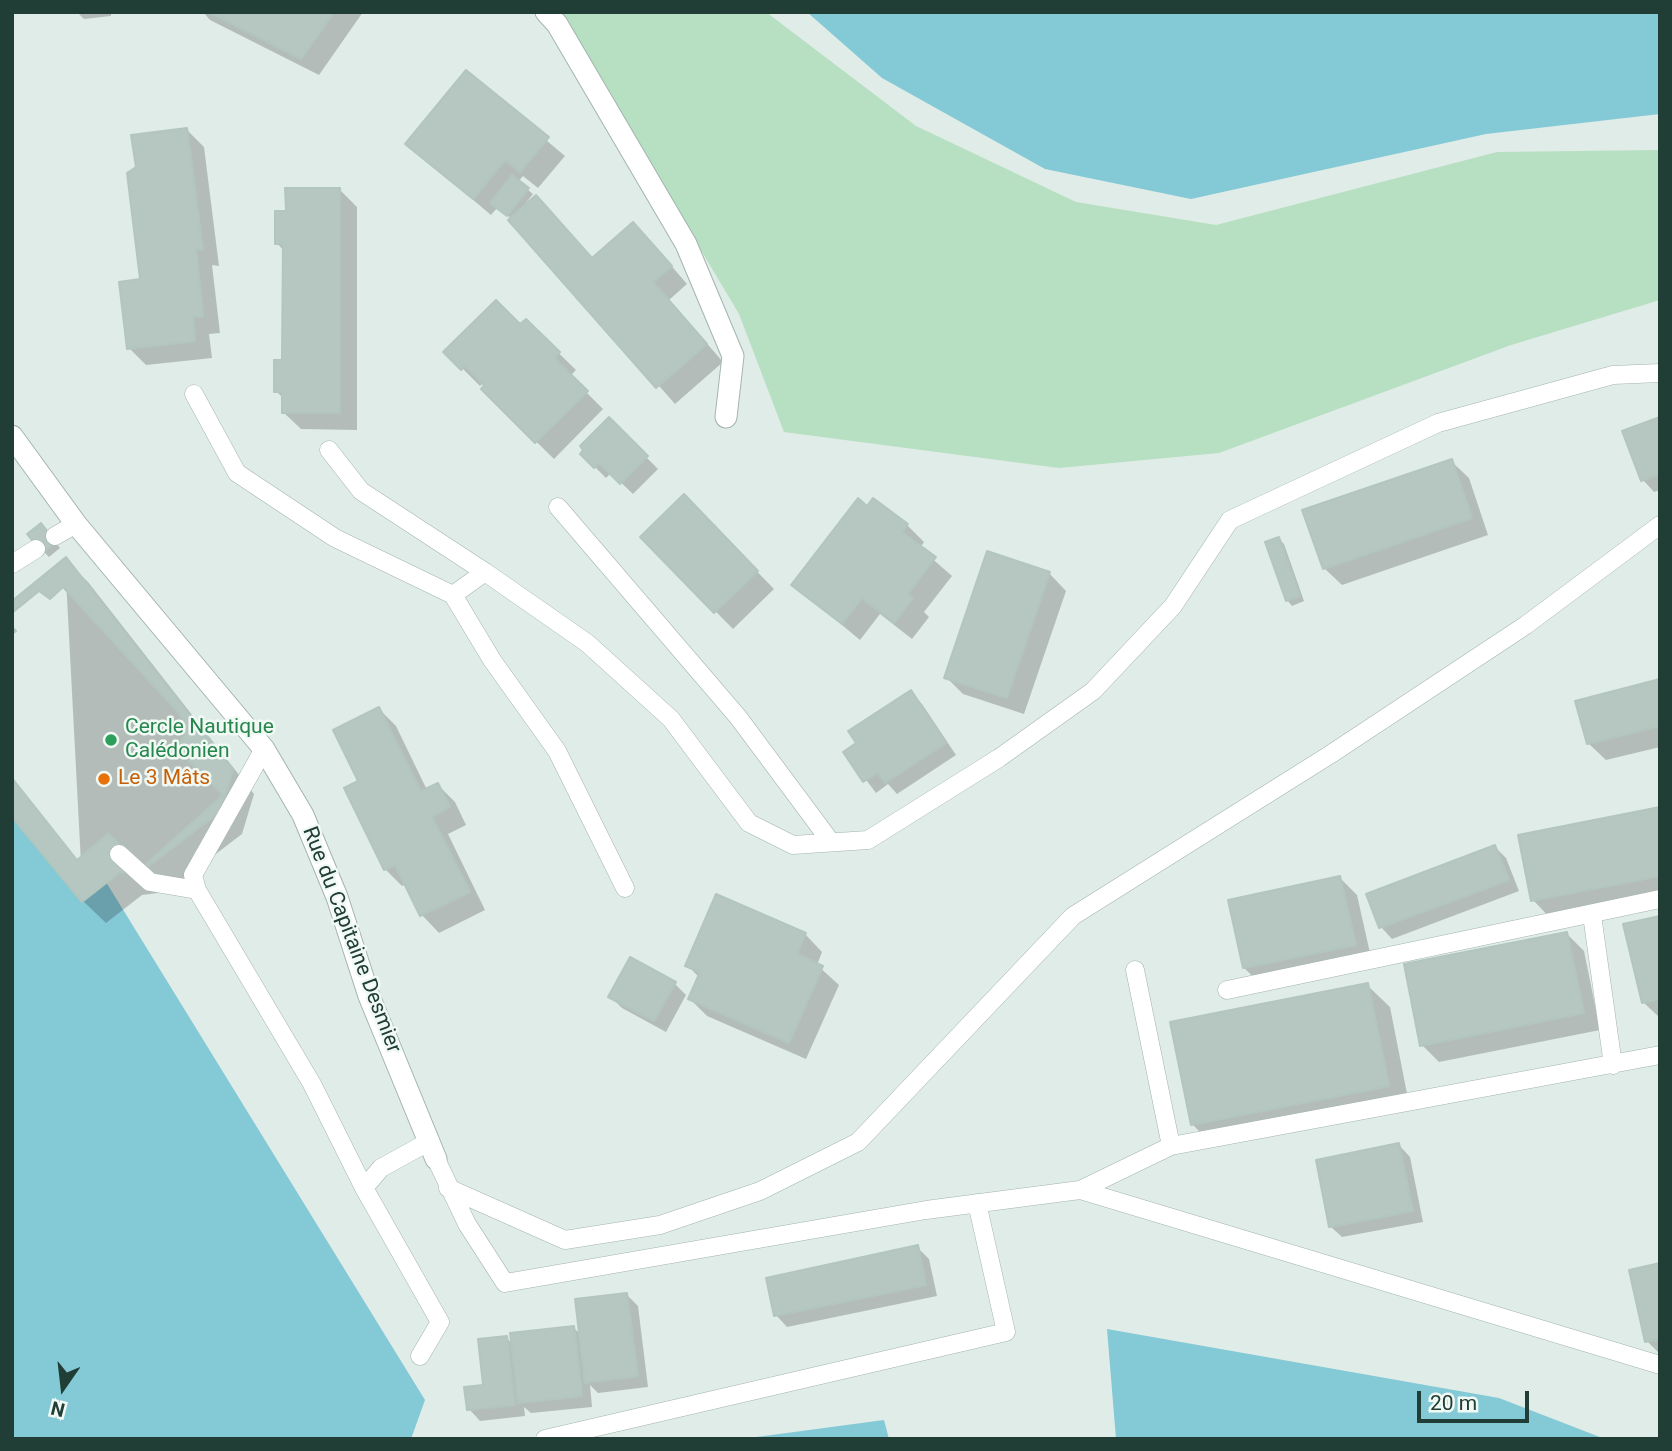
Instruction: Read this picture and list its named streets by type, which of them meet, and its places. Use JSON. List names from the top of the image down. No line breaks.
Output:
{"streets":{"street":["Rue du Capitaine Desmier"]},"places":["Cercle Nautique Calédonien","Le 3 Mâts"],"scale_bar":"20 m","north":"bottom"}
